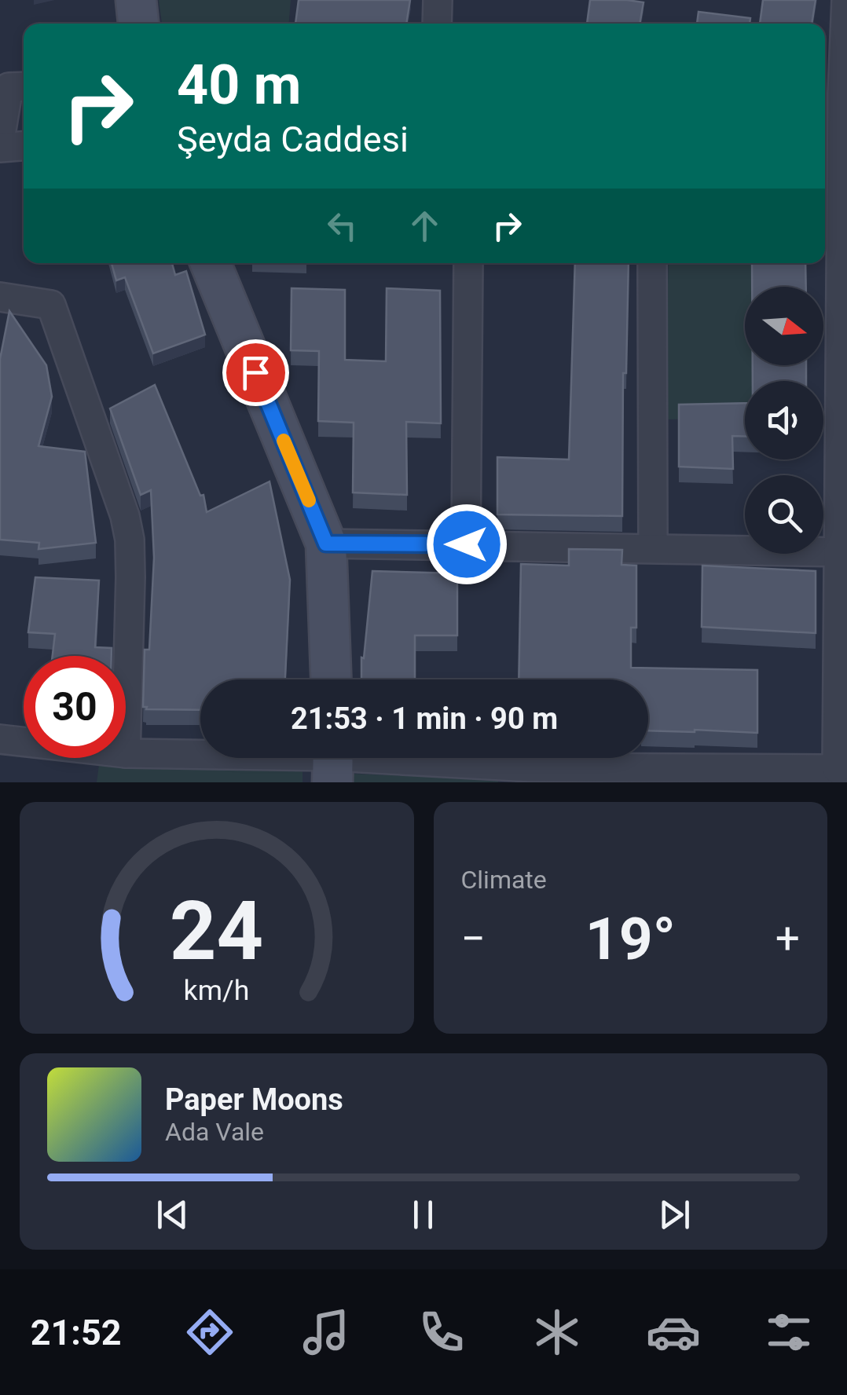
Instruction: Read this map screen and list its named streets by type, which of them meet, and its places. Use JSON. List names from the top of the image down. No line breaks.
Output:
{"north":"right","page":{"turn":["40 m","Şeyda Caddesi"],"limit":"30","trip":"21:53 · 1 min · 90 m","tile":"Climate","heat":["−","19°","+"],"song":["Paper Moons","Ada Vale"],"tabs":"21:52","gauge":["24","km/h"]}}
